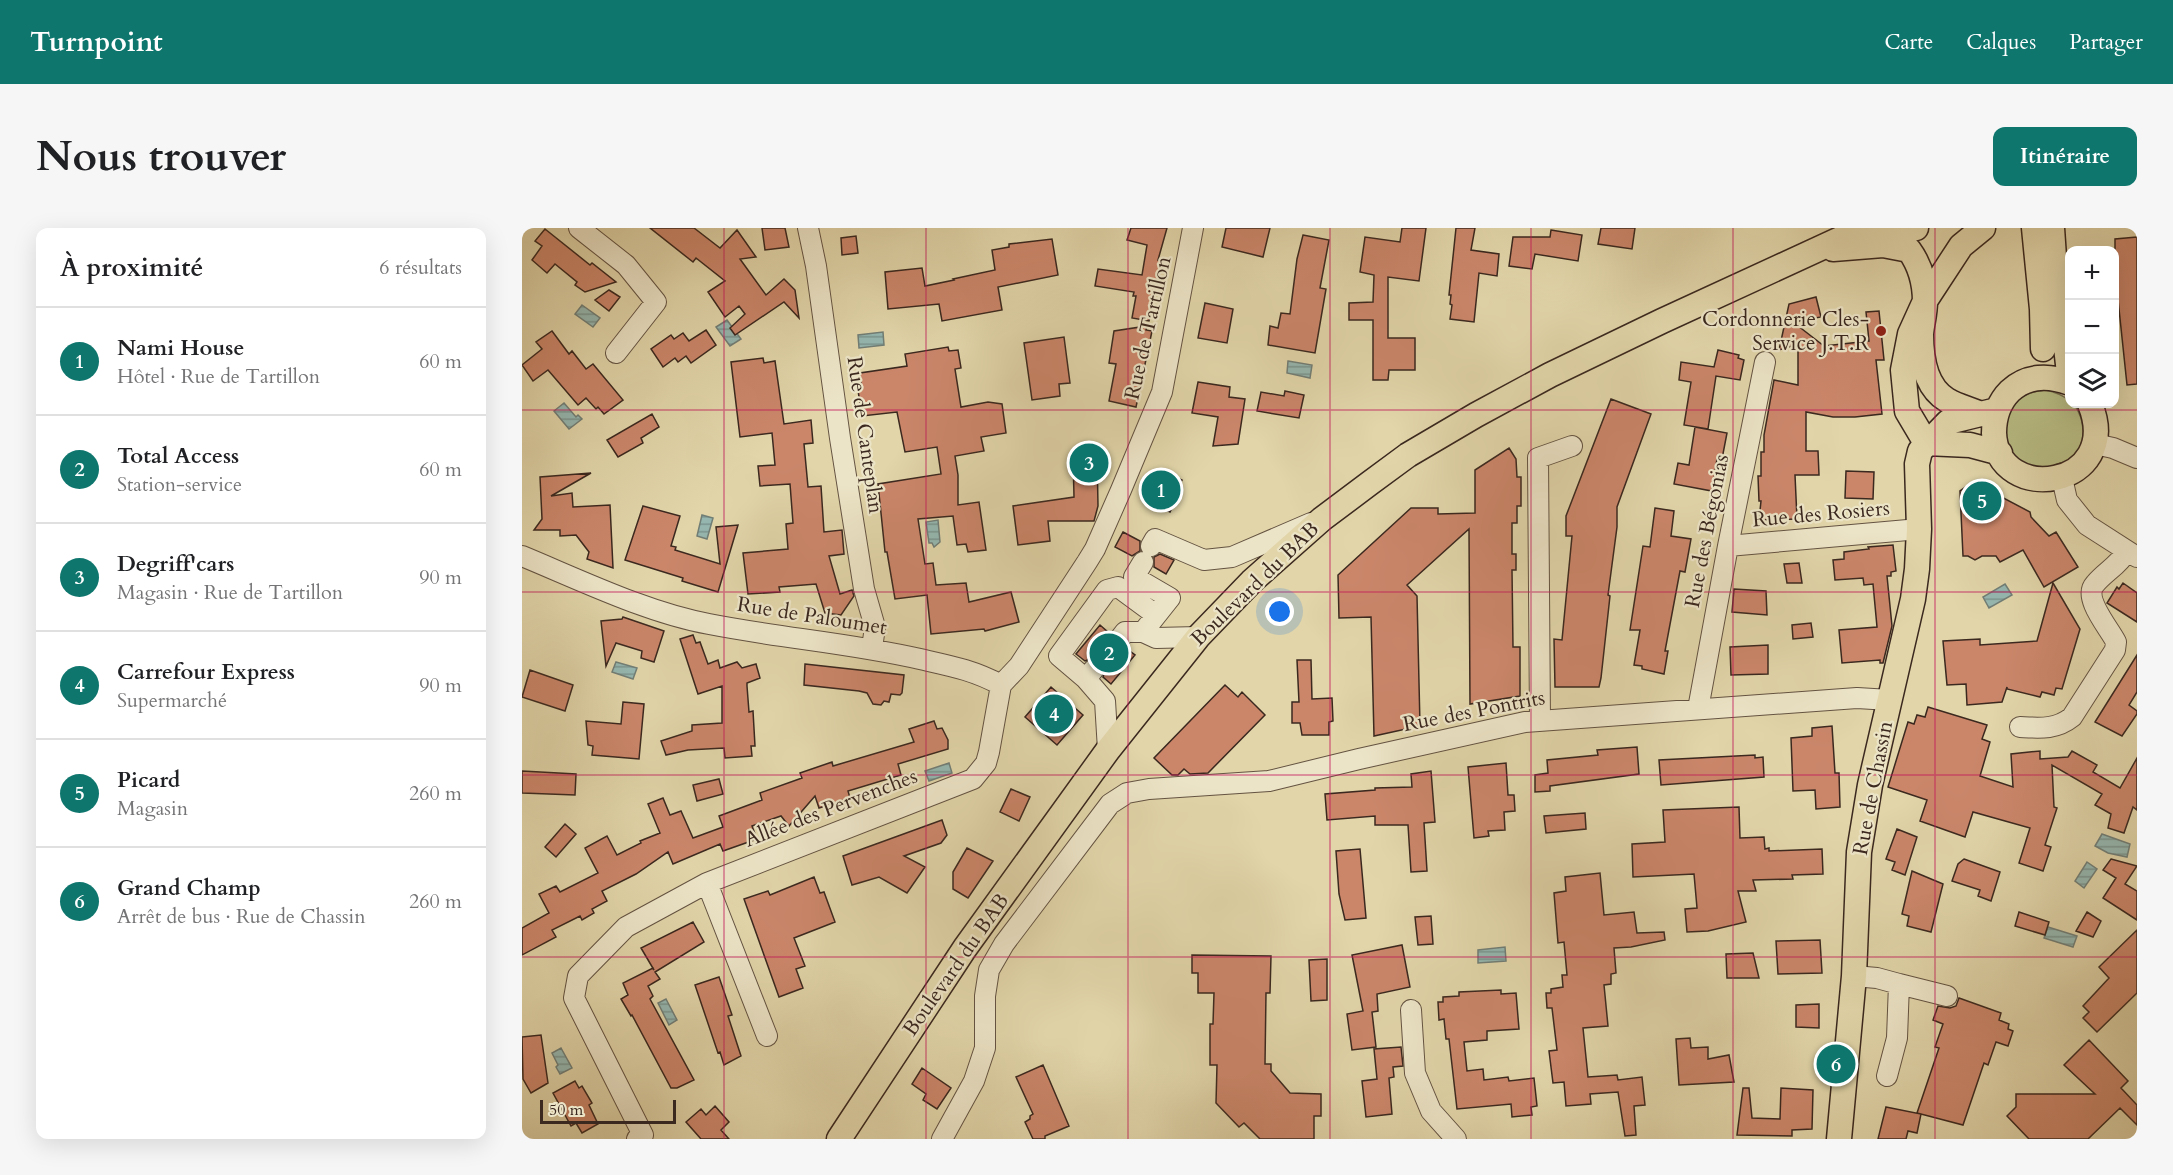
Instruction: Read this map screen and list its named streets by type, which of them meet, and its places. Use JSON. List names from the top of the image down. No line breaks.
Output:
{"streets":{"main road":["Boulevard du BAB","Rue de Chassin"],"street":["Rue de Tartillon","Rue de Canteplan","Rue des Rosiers","Rue des Bégonias","Rue de Paloumet","Rue des Pontrits","Allée des Pervenches"]},"crossings":[["Rue de Tartillon","Rue de Paloumet"],["Rue de Tartillon","Allée des Pervenches"],["Rue de Canteplan","Rue de Paloumet"],["Rue des Rosiers","Rue des Bégonias"],["Rue des Rosiers","Rue de Chassin"],["Rue des Bégonias","Rue des Pontrits"],["Rue de Paloumet","Allée des Pervenches"],["Rue des Pontrits","Rue de Chassin"]],"places":["Cordonnerie Cles- Service J.T.R"],"scale_bar":"50 m","page":{"header":"Turnpoint","nav":["Carte","Calques","Partager"],"buttons":"Itinéraire","title":"Nous trouver","heading":["À proximité","6 résultats"],"map_buttons":["+","−"],"list":[{"mark":"1","name":"Nami House","note":"Hôtel · Rue de Tartillon","value":"60 m"},{"mark":"2","name":"Total Access","note":"Station-service","value":"60 m"},{"mark":"3","name":"Degriff'cars","note":"Magasin · Rue de Tartillon","value":"90 m"},{"mark":"4","name":"Carrefour Express","note":"Supermarché","value":"90 m"},{"mark":"5","name":"Picard","note":"Magasin","value":"260 m"},{"mark":"6","name":"Grand Champ","note":"Arrêt de bus · Rue de Chassin","value":"260 m"}],"pins":["3","1","5","2","4","6"],"scale":"50 m"}}
